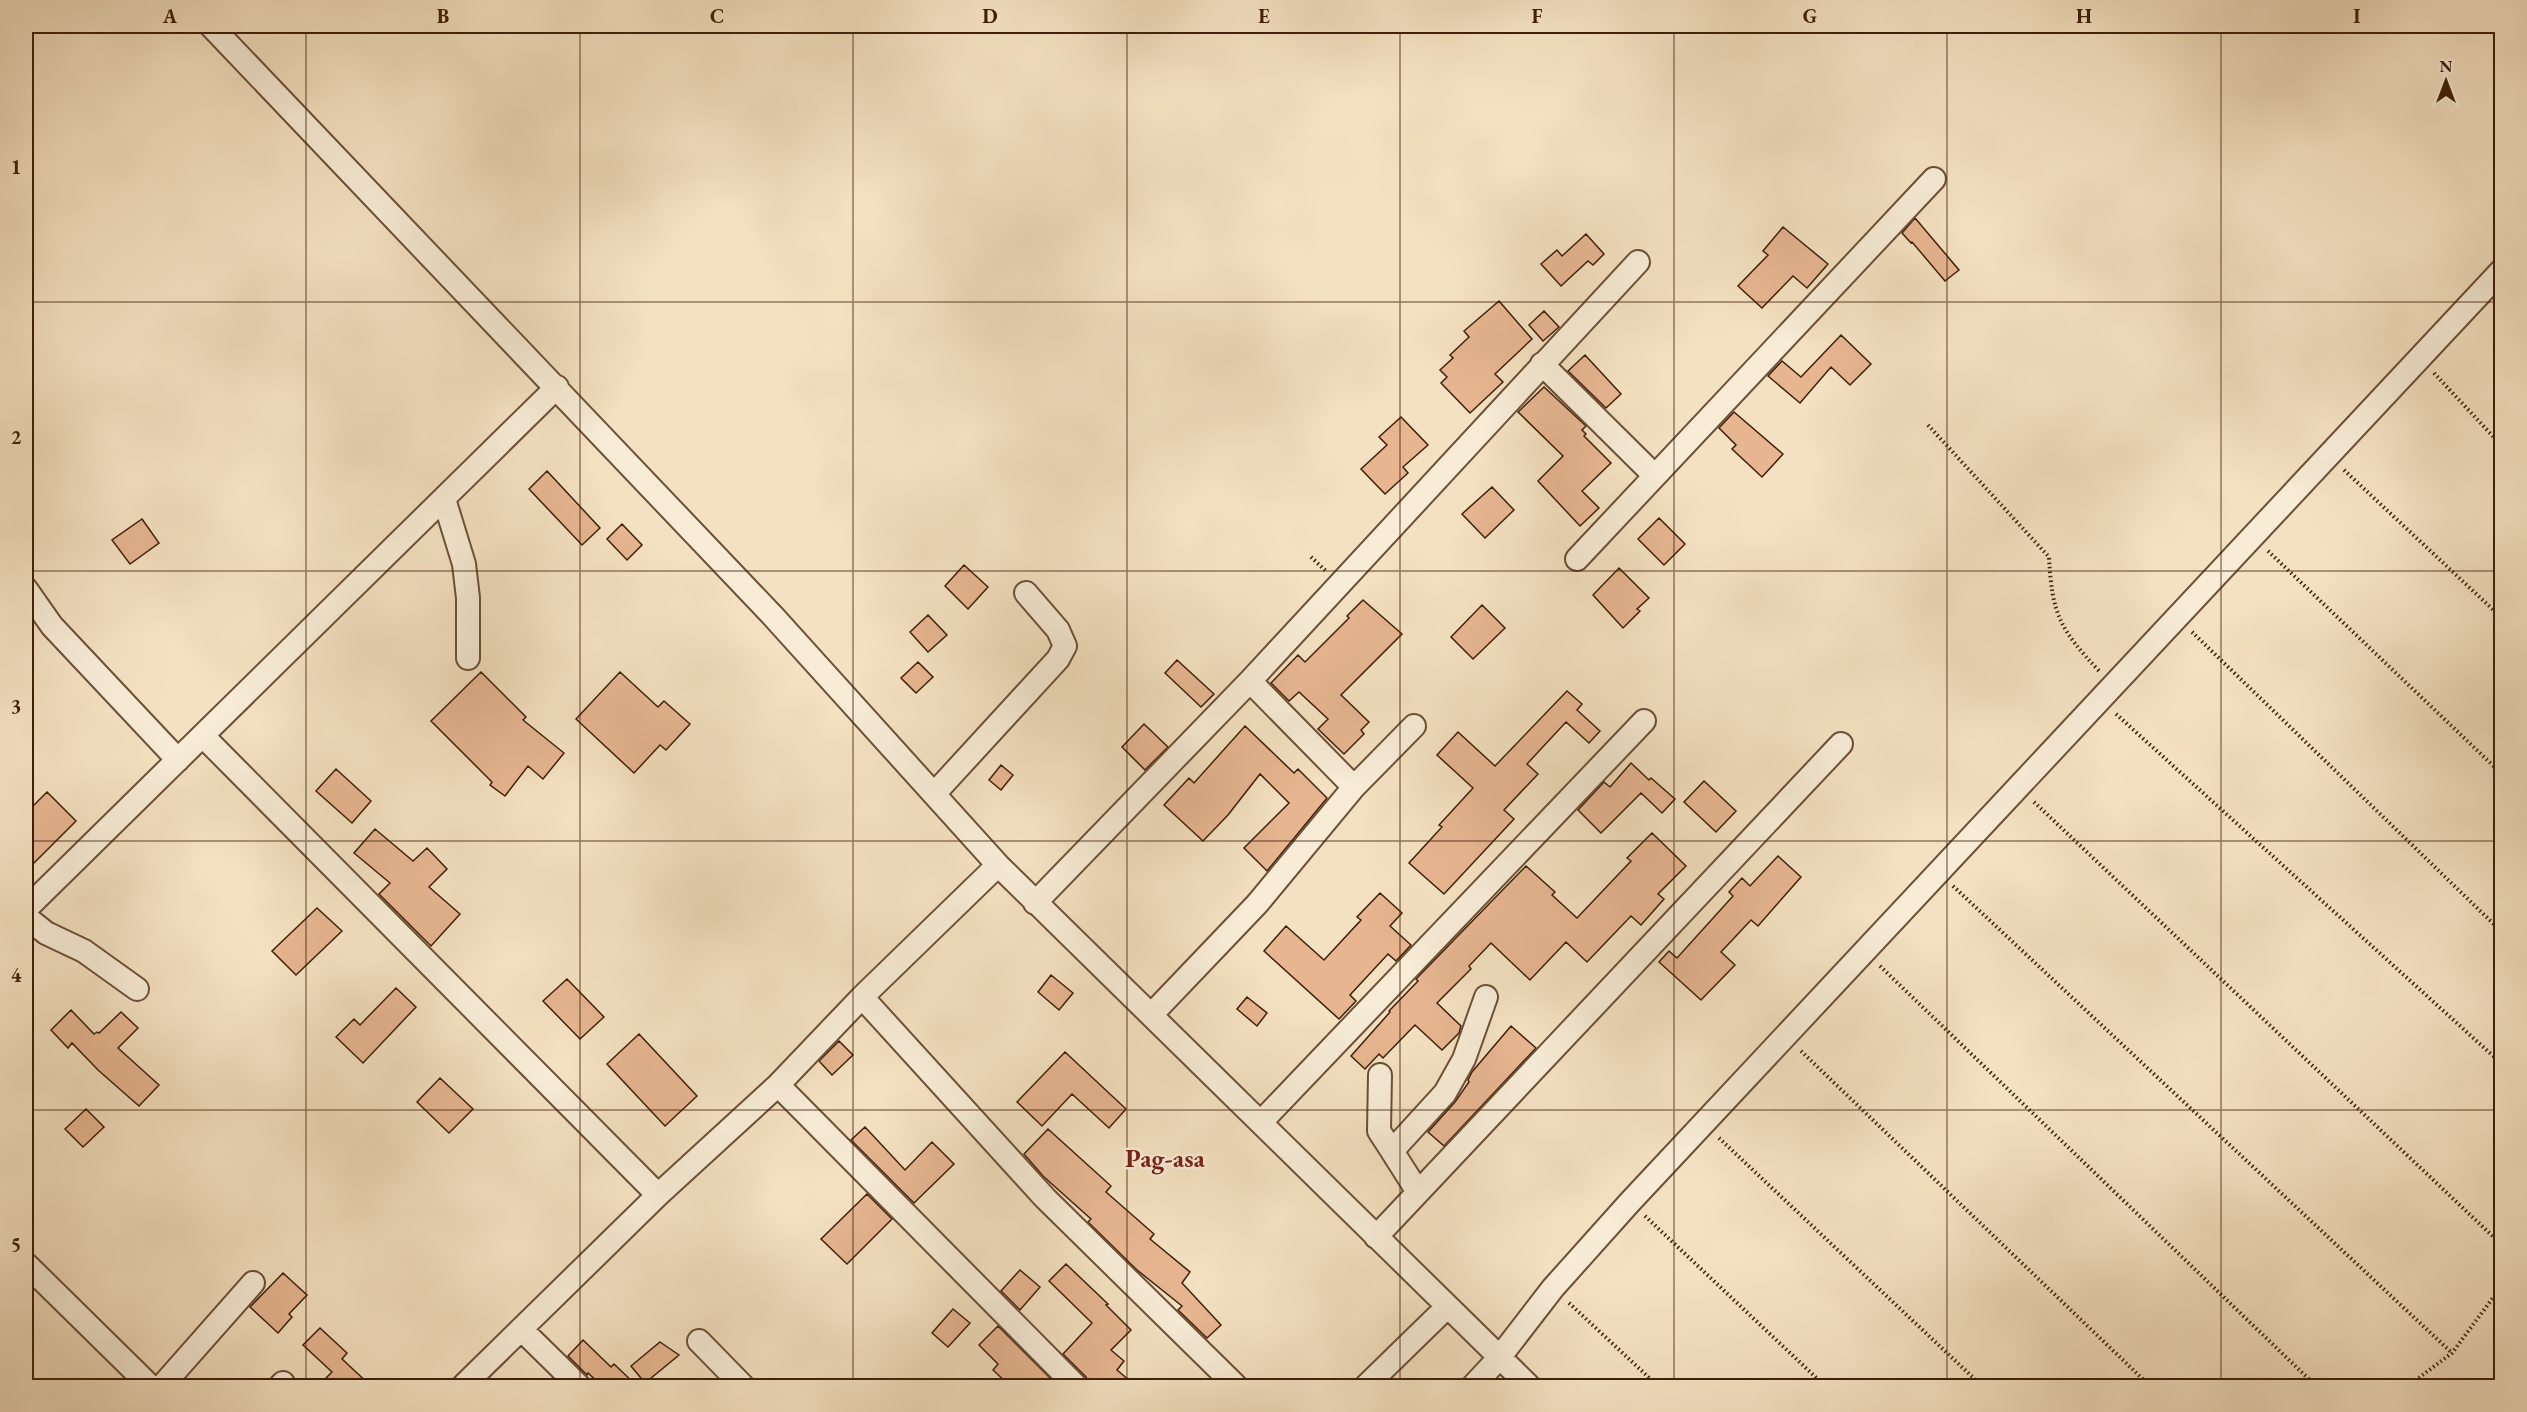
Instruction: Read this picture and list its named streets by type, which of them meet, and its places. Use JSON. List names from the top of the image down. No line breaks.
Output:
{"districts":["Pag-asa"],"north":"top","grid":{"columns":["A","B","C","D","E","F","G","H","I"],"rows":["1","2","3","4","5"]}}
